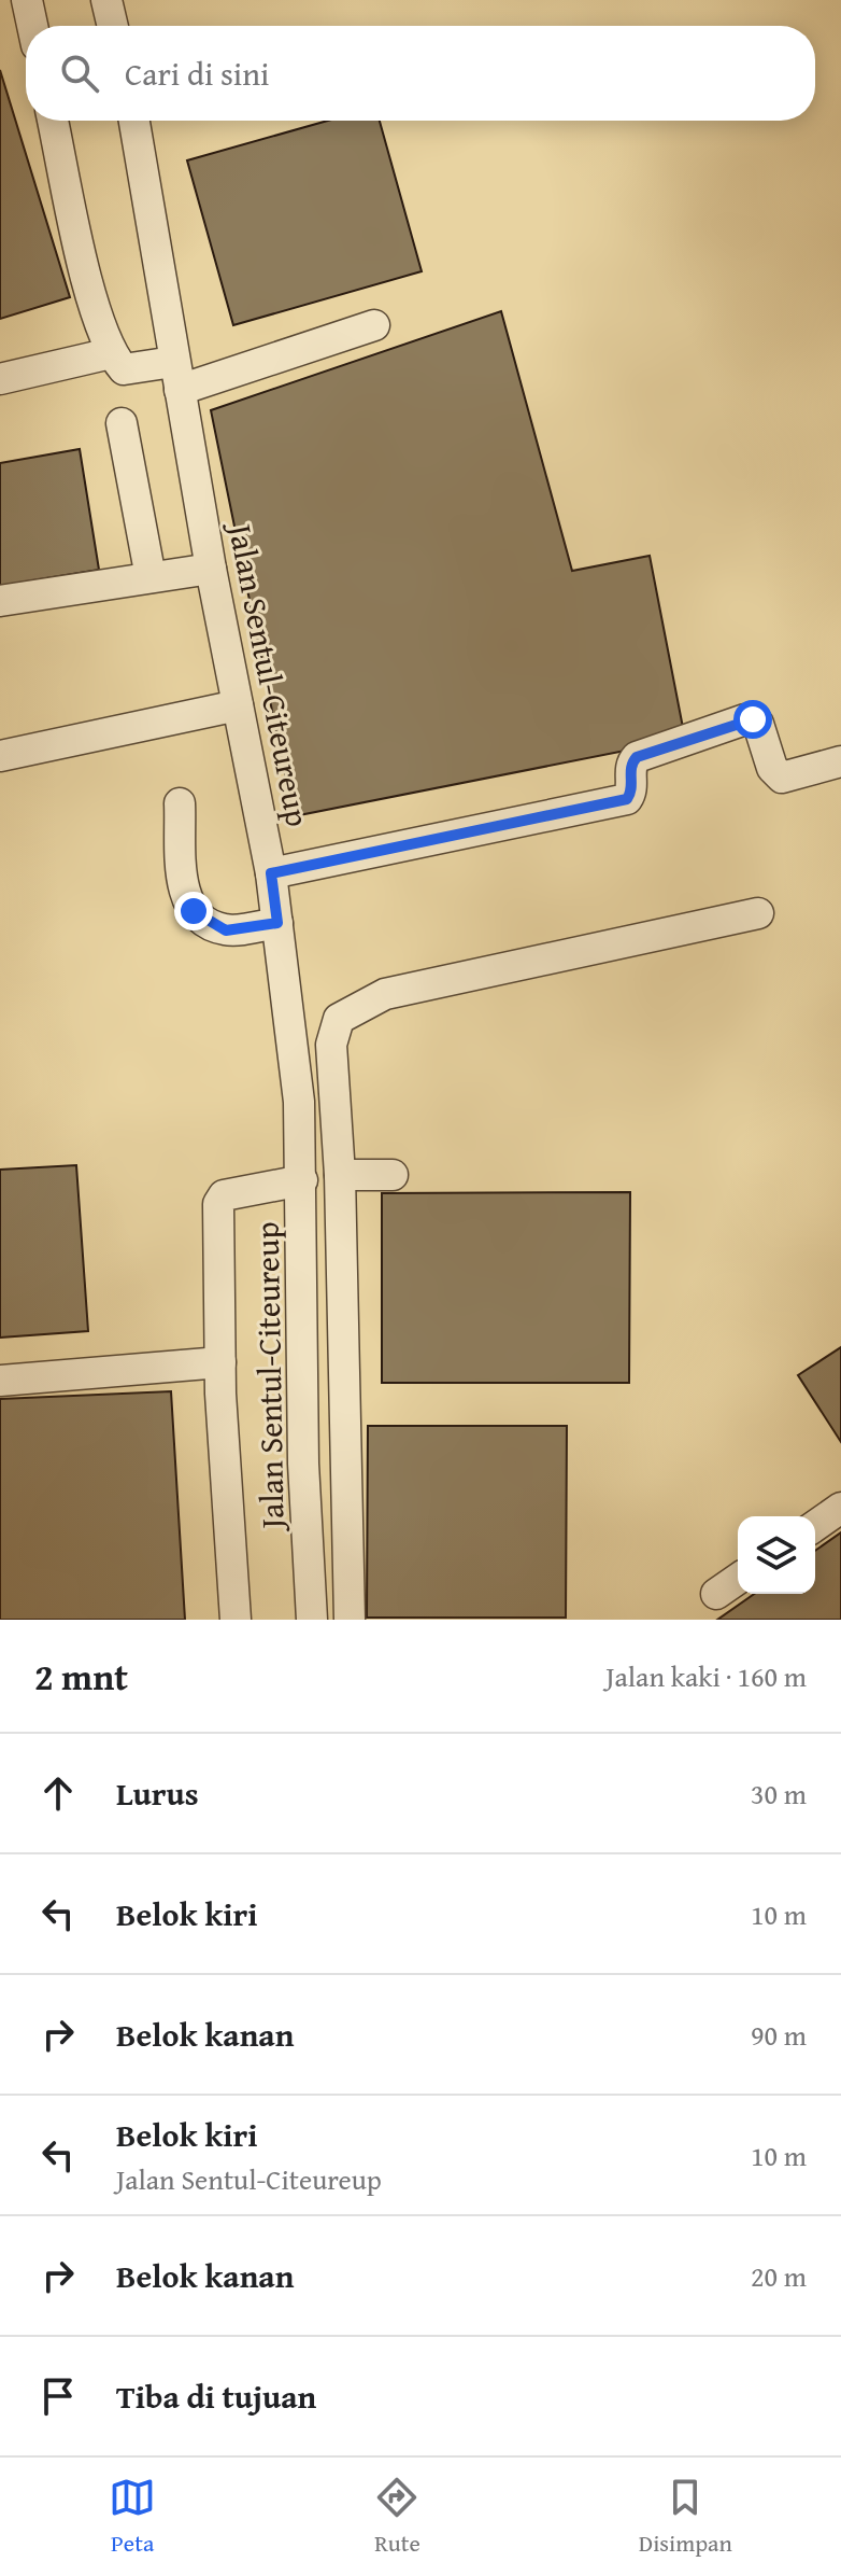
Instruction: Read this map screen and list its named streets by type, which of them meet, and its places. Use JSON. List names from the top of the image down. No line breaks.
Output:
{"streets":{"street":["Jalan Sentul-Citeureup"]},"page":{"search":"Cari di sini","heading":["2 mnt","Jalan kaki · 160 m"],"list":[["Lurus","30 m"],["Belok kiri","10 m"],["Belok kanan","90 m"],["Belok kiri","Jalan Sentul-Citeureup","10 m"],["Belok kanan","20 m"],"Tiba di tujuan"],"nav":["Peta","Rute","Disimpan"]}}
